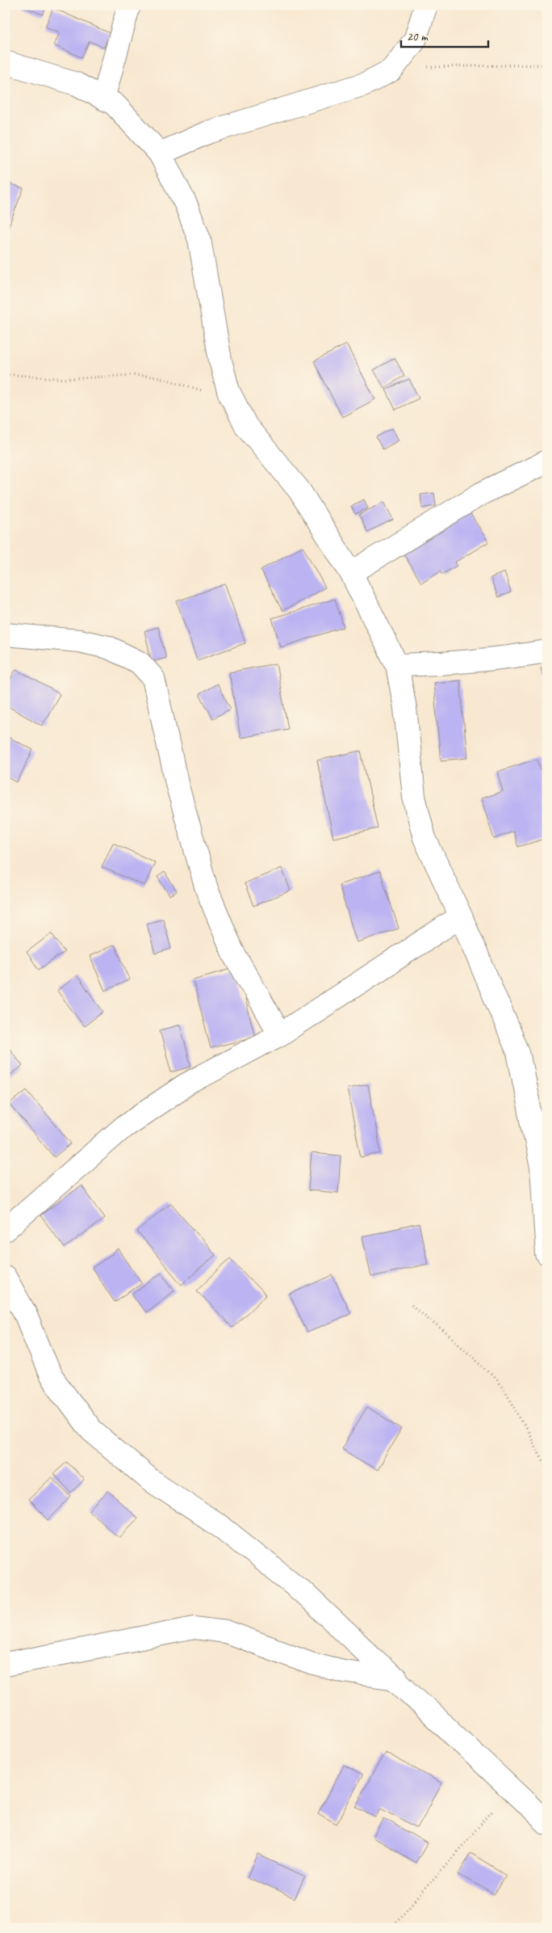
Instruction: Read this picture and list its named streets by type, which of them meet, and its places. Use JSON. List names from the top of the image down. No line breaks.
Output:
{"scale_bar":"20 m"}
